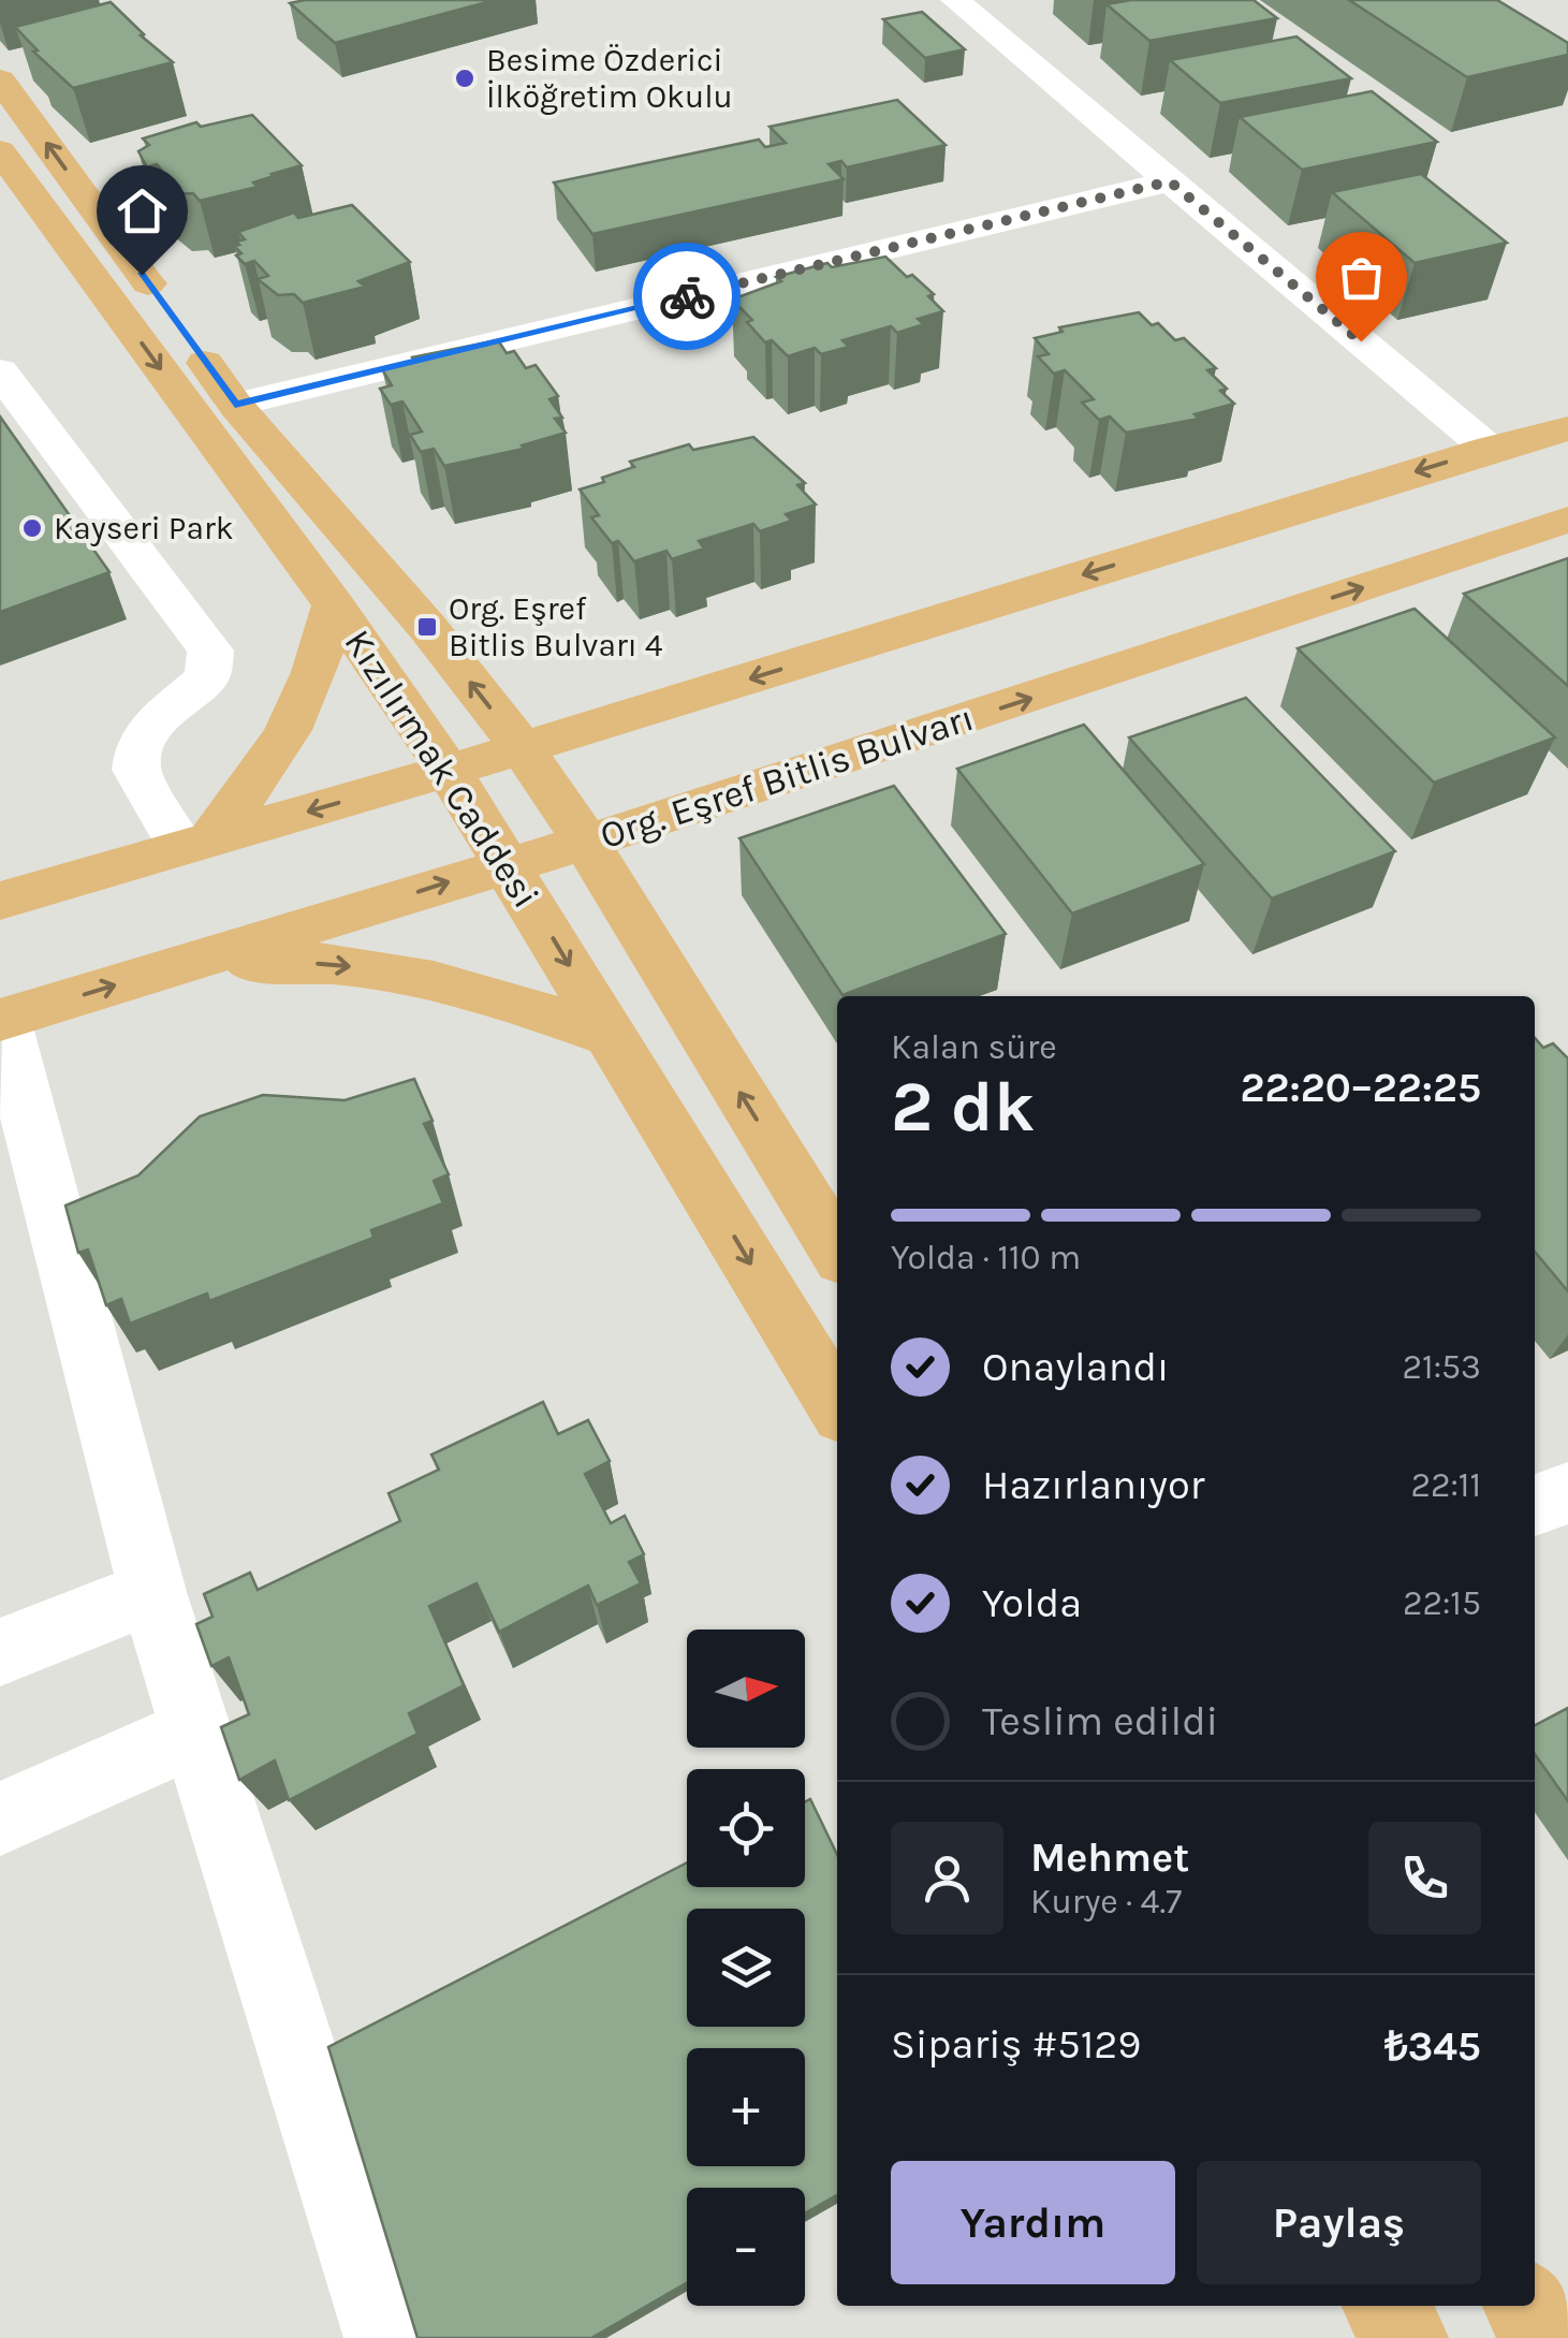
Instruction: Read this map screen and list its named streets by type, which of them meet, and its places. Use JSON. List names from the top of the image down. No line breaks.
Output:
{"streets":{"main road":["Kızılırmak Caddesi","Org. Eşref Bitlis Bulvarı"]},"crossings":[["Kızılırmak Caddesi","Org. Eşref Bitlis Bulvarı"]],"places":{"other":["Besime Özderici İlköğretim Okulu","Kayseri Park"],"transit":["Org. Eşref Bitlis Bulvarı 4"]},"north":"right","page":{"heading":["2 dk","Kalan süre","22:20–22:25"],"panel":["Mehmet","Kurye · 4.7","Sipariş #5129","₺345"],"bar":"Yolda · 110 m","list":[["Onaylandı","21:53"],["Hazırlanıyor","22:11"],["Yolda","22:15"],"Teslim edildi"],"map_buttons":["+","−"],"buttons":["Yardım","Paylaş"]}}
